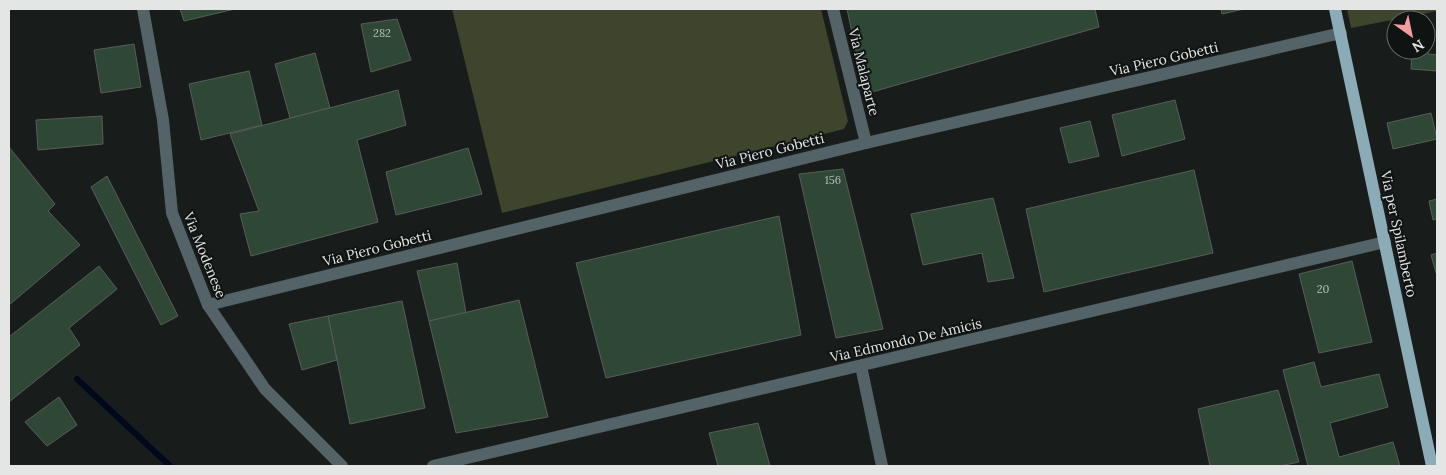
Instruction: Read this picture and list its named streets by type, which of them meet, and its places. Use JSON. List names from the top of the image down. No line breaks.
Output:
{"streets":{"main road":["Via per Spilamberto"],"street":["Via Piero Gobetti","Via Malaparte","Via Modenese","Via Edmondo De Amicis"]},"crossings":[["Via Piero Gobetti","Via Malaparte"],["Via Piero Gobetti","Via per Spilamberto"],["Via Piero Gobetti","Via Modenese"],["Via per Spilamberto","Via Edmondo De Amicis"]],"house_numbers":["282","156","20"],"north":"bottom right"}
